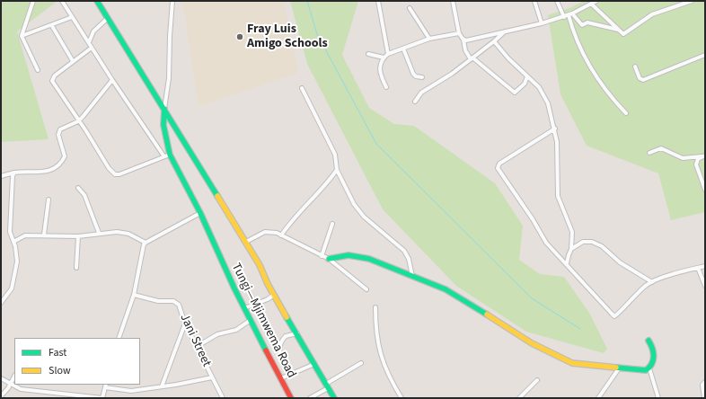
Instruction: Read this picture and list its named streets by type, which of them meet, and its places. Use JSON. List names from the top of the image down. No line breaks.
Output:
{"streets":{"street":["Tungi—Mjimwema Road","Jani Street"]},"places":["Fray Luis Amigo Schools"],"legend":["Fast","Slow"]}
